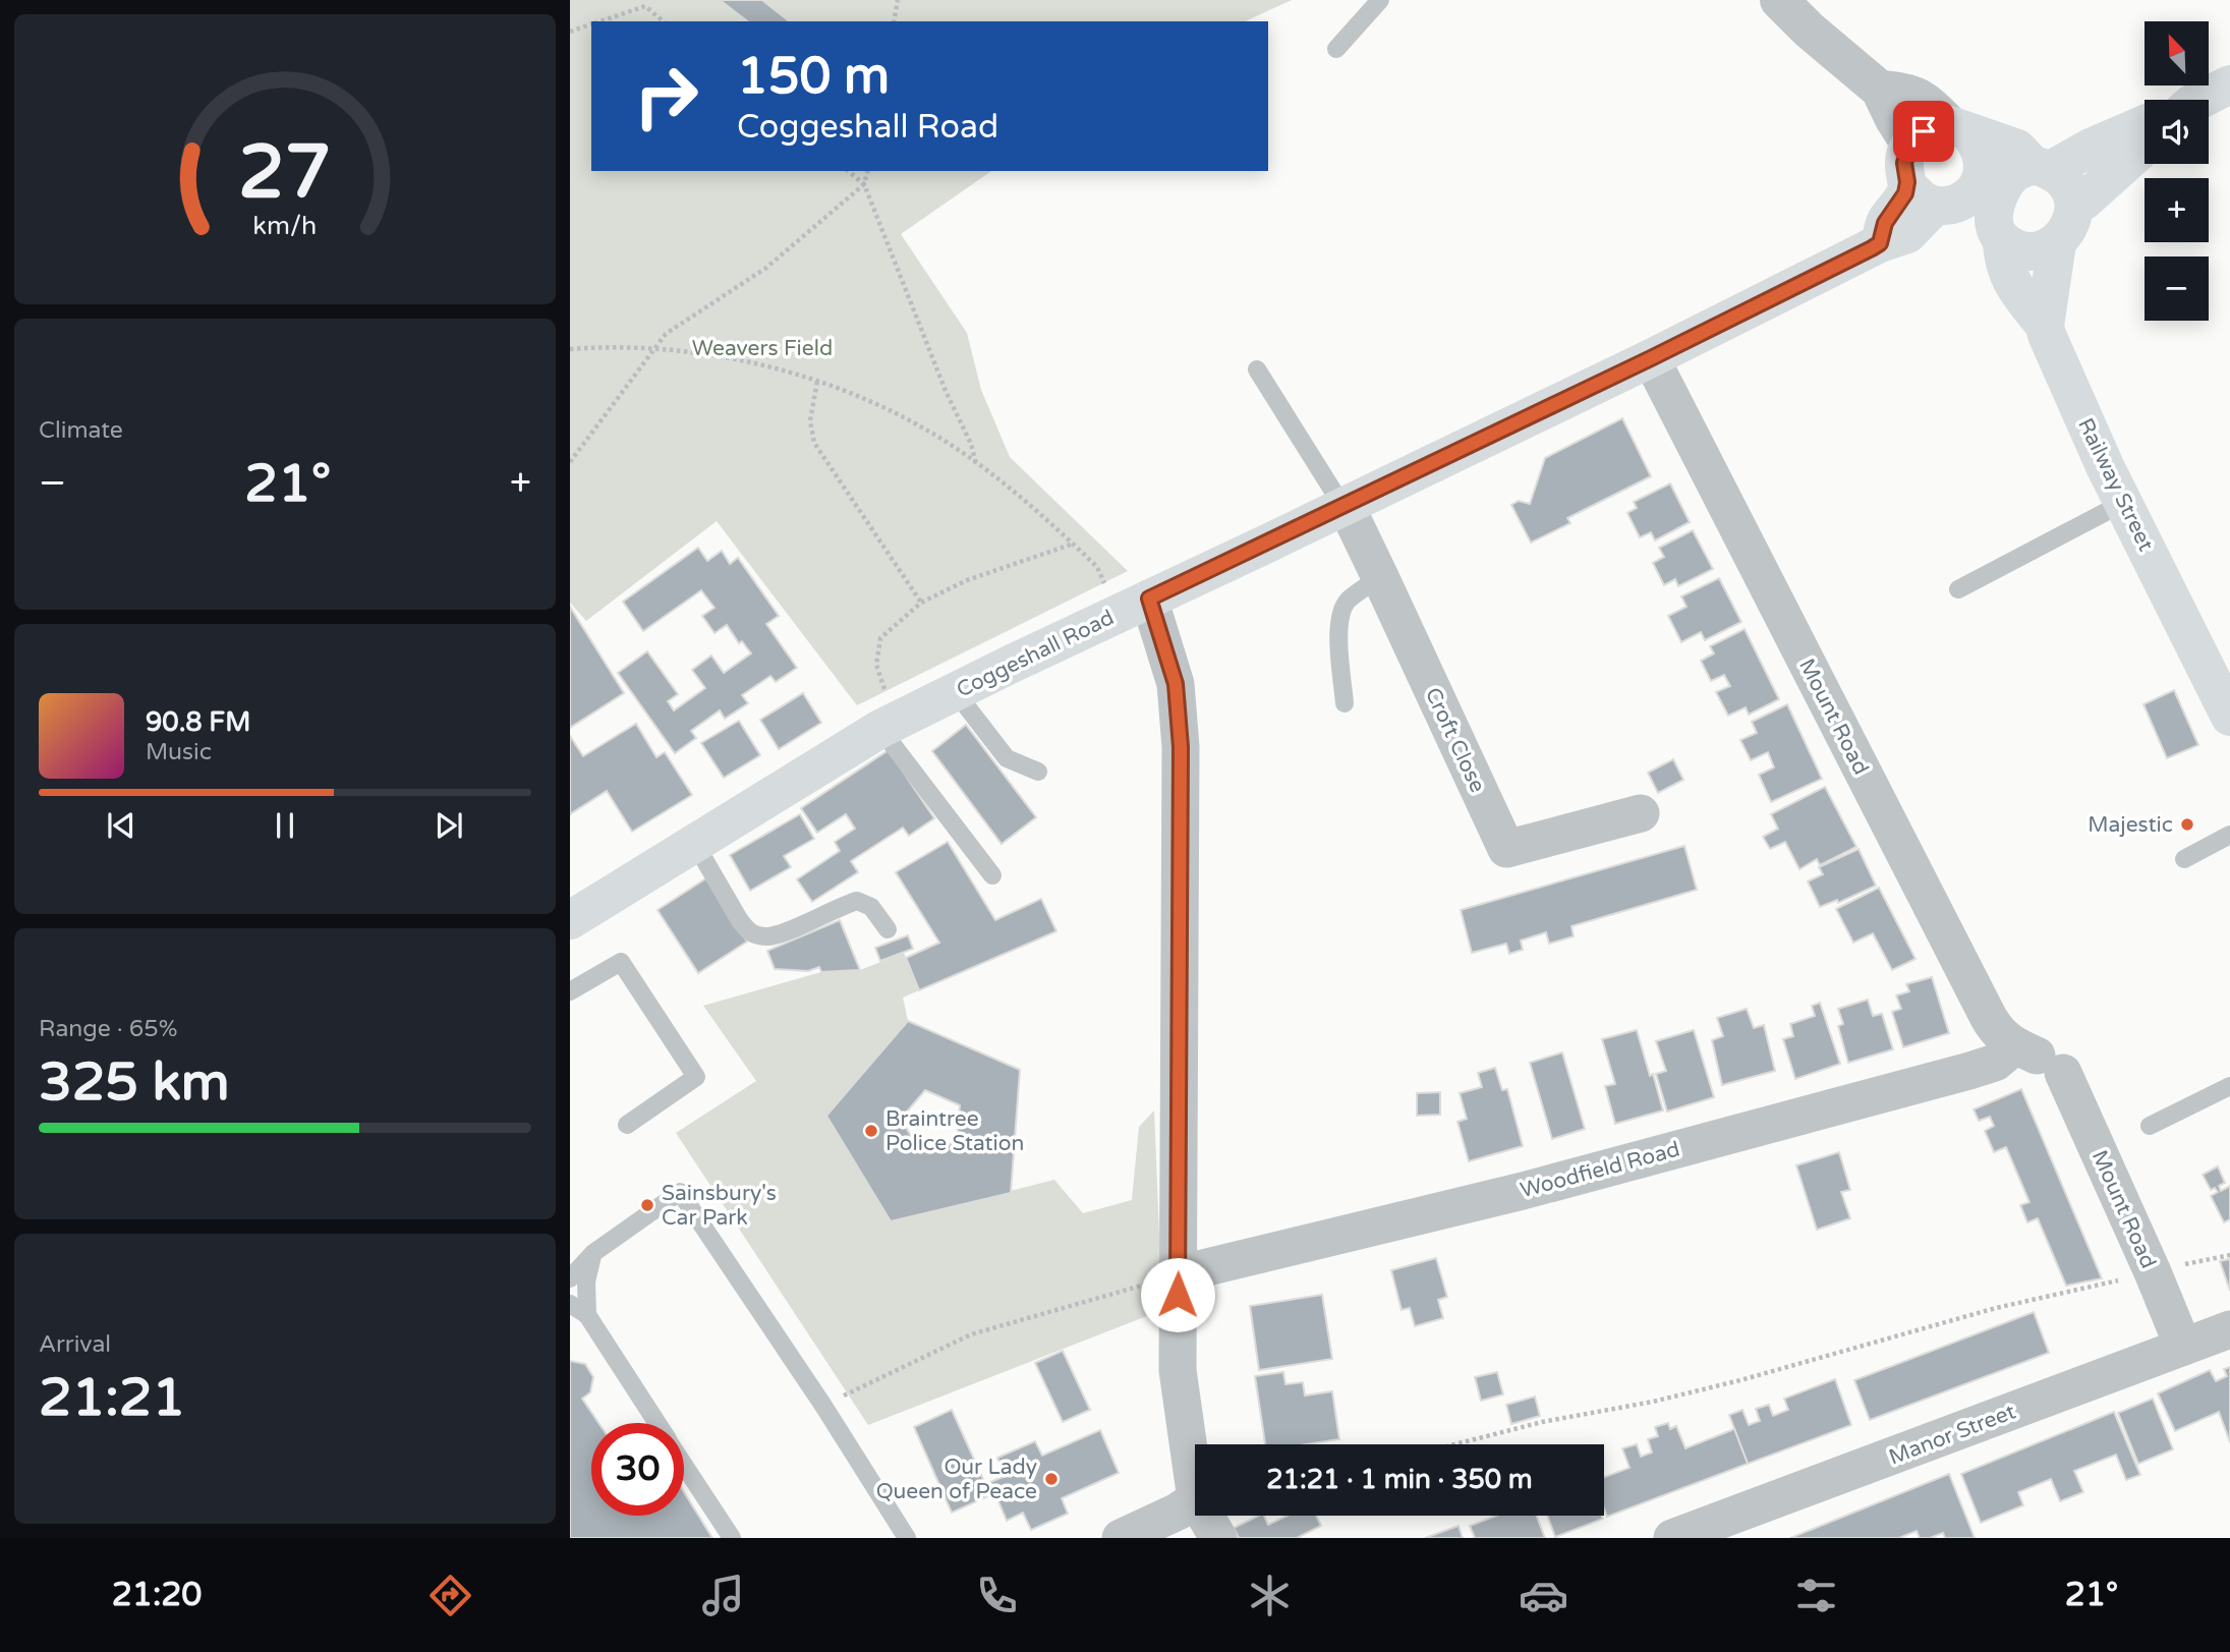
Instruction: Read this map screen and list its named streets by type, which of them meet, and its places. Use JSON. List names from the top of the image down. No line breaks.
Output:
{"streets":{"main road":["Railway Street","Coggeshall Road"],"street":["Mount Road","Croft Close","Woodfield Road","Manor Street"]},"crossings":[["Coggeshall Road","Mount Road"],["Coggeshall Road","Croft Close"],["Mount Road","Woodfield Road"],["Mount Road","Manor Street"]],"parks":["Weavers Field"],"places":["Majestic","Braintree Police Station","Sainsbury's Car Park","Our Lady Queen of Peace"],"north":"top left","page":{"map_buttons":["+","−"],"turn":["150 m","Coggeshall Road"],"tile":["Climate",["Range · 65%","325 km"],["Arrival","21:21"]],"heat":["−","21°","+"],"song":["90.8 FM","Music"],"limit":"30","trip":"21:21 · 1 min · 350 m","tabs":["21:20","21°"],"gauge":["27","km/h"]}}
